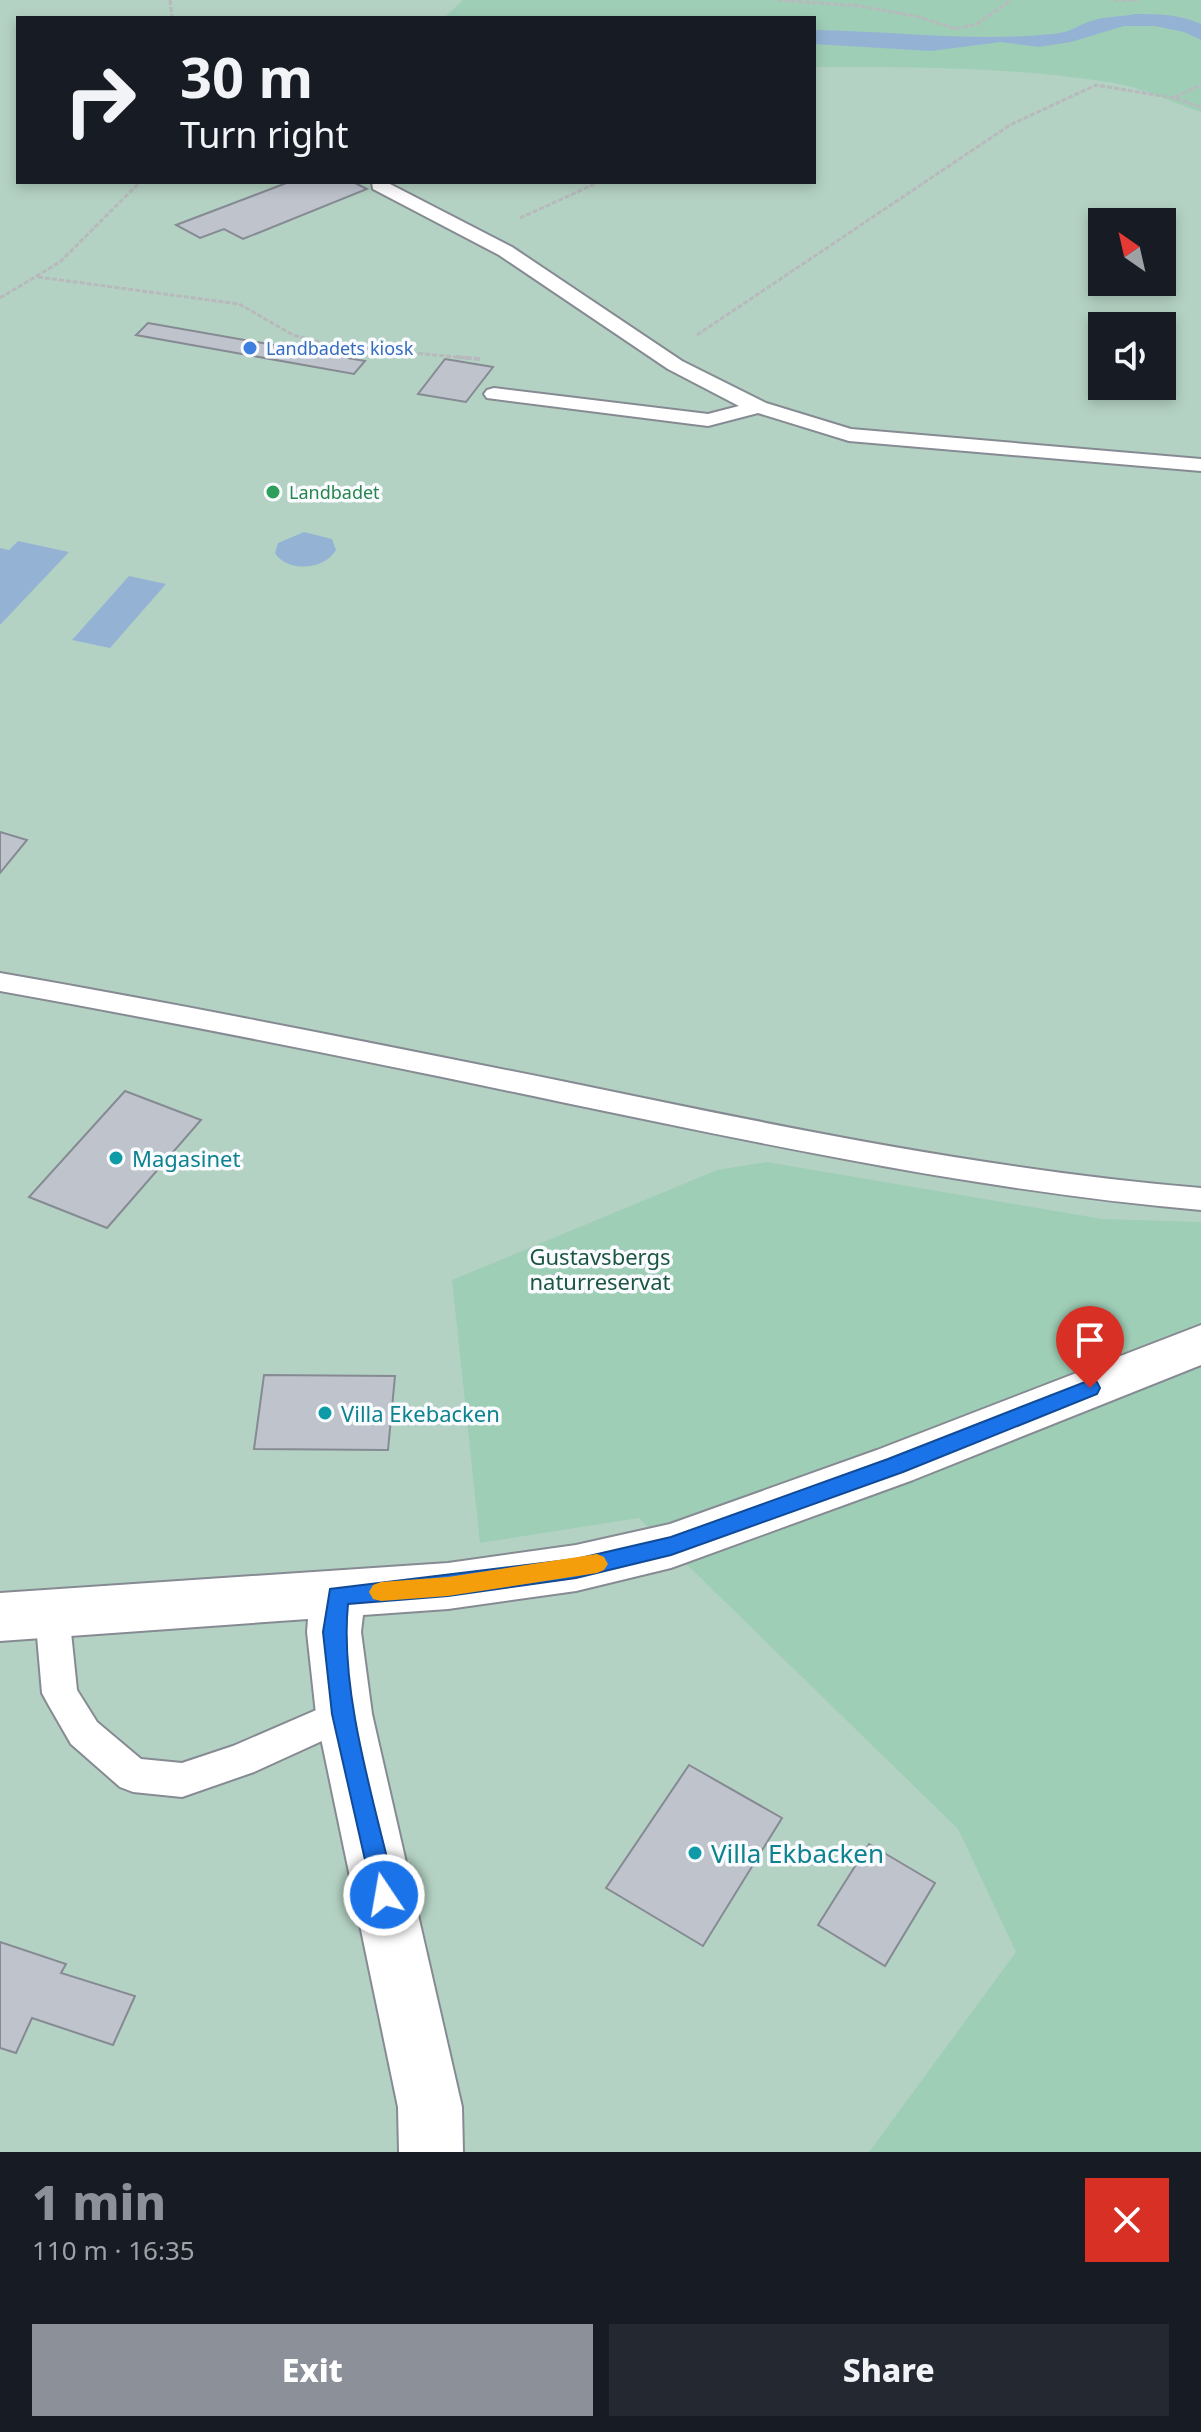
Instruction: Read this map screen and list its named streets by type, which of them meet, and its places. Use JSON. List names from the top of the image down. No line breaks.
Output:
{"parks":["Gustavsbergs naturreservat"],"places":["Landbadets kiosk","Landbadet","Magasinet","Villa Ekebacken","Villa Ekbacken"],"north":"top left","page":{"turn":["30 m","Turn right"],"heading":["1 min","110 m · 16:35"],"buttons":["Exit","Share"]}}
